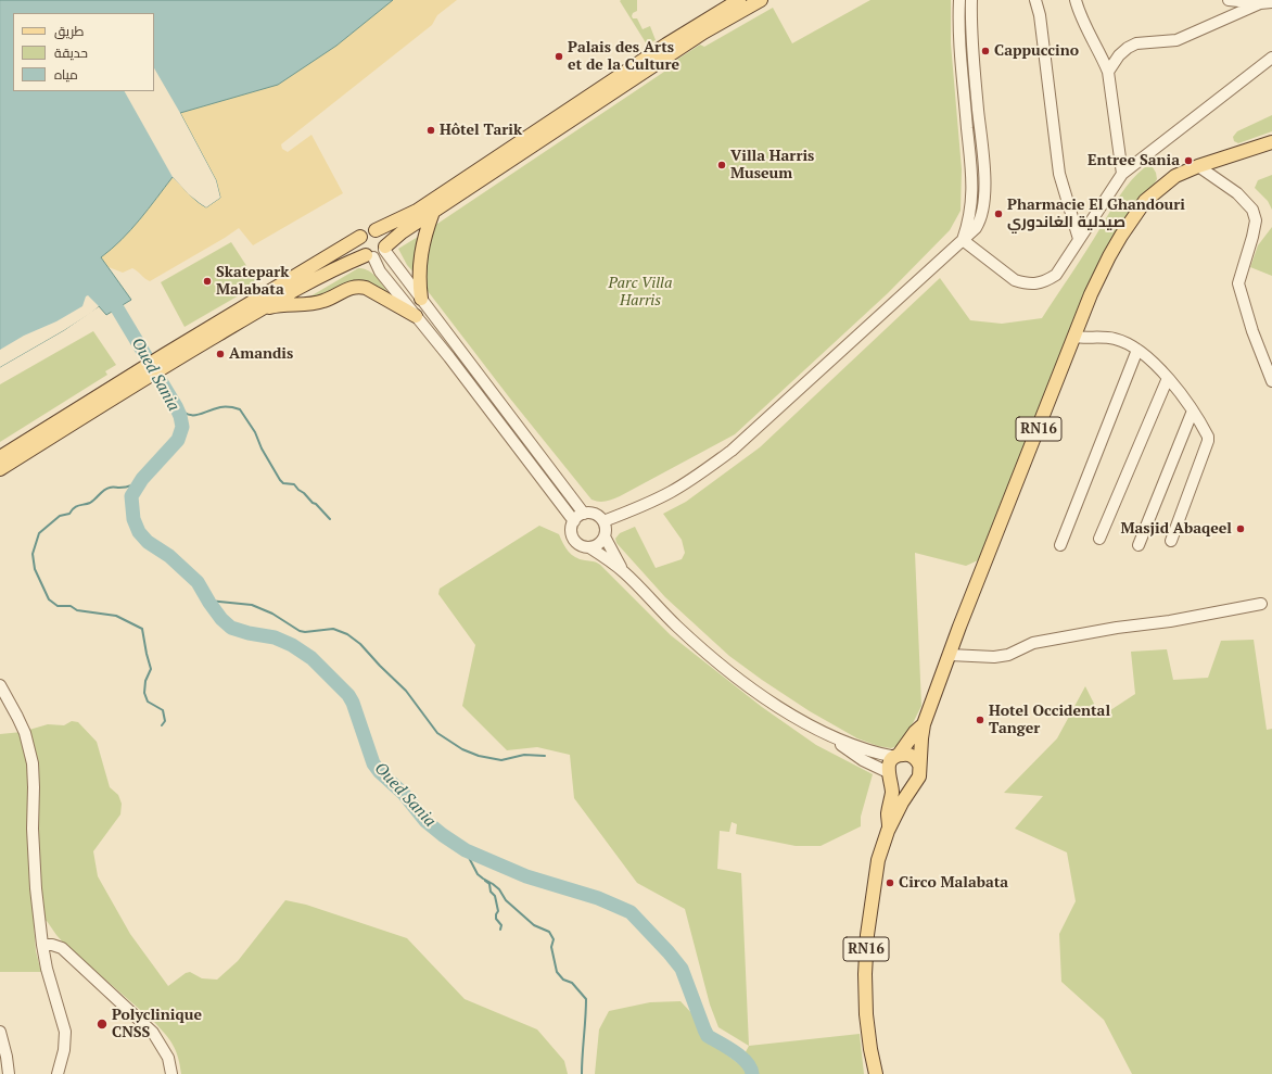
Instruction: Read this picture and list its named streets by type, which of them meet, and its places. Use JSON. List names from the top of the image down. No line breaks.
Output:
{"streets":{"main road":["RN16"]},"water":["Oued Sania"],"parks":["Parc Villa Harris"],"places":["Cappuccino","Palais des Arts et de la Culture","Hôtel Tarik","Entree Sania","Villa Harris Museum","Pharmacie El Ghandouri صيدلية الغاندوري","Skatepark Malabata","Amandis","Masjid Abaqeel","Hotel Occidental Tanger","Circo Malabata","Polyclinique CNSS"],"legend":["طريق","حديقة","مياه"]}
